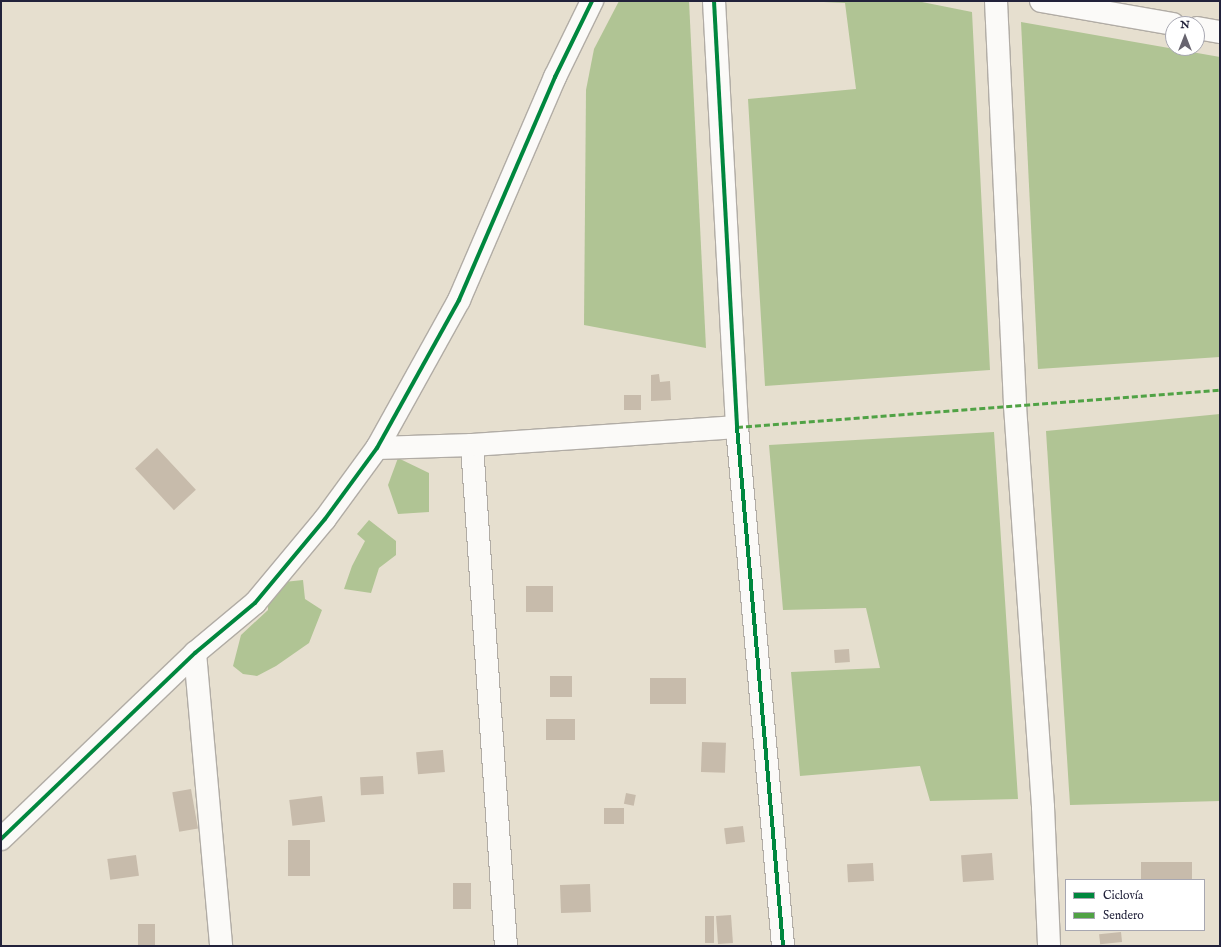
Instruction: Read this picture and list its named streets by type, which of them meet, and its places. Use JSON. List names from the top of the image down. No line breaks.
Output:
{"legend":["Ciclovía","Sendero"],"north":"top"}
